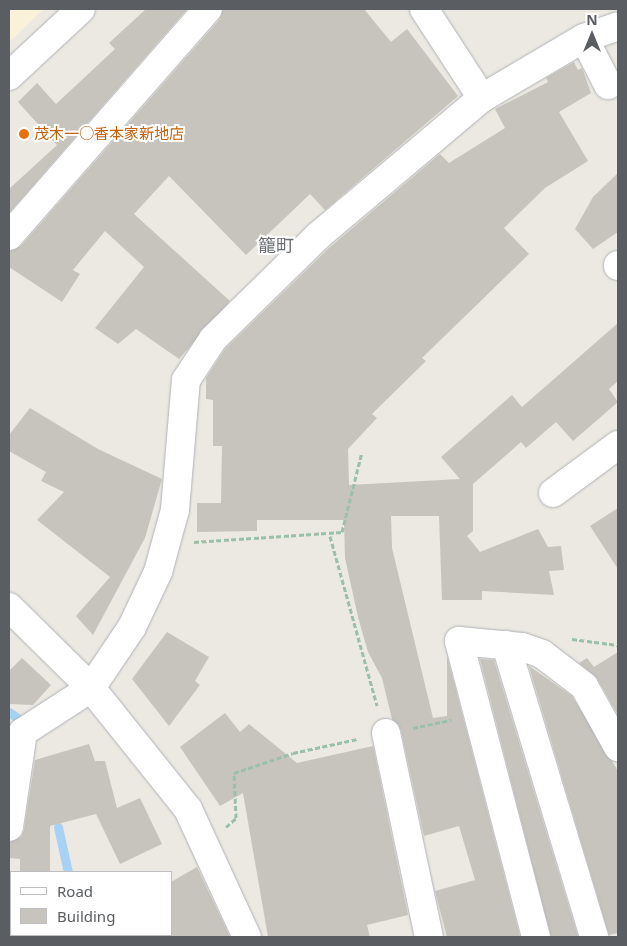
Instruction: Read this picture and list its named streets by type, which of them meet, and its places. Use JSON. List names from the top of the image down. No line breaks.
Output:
{"districts":["籠町"],"places":["茂木一○香本家新地店"],"legend":["Road","Building"],"north":"top"}
